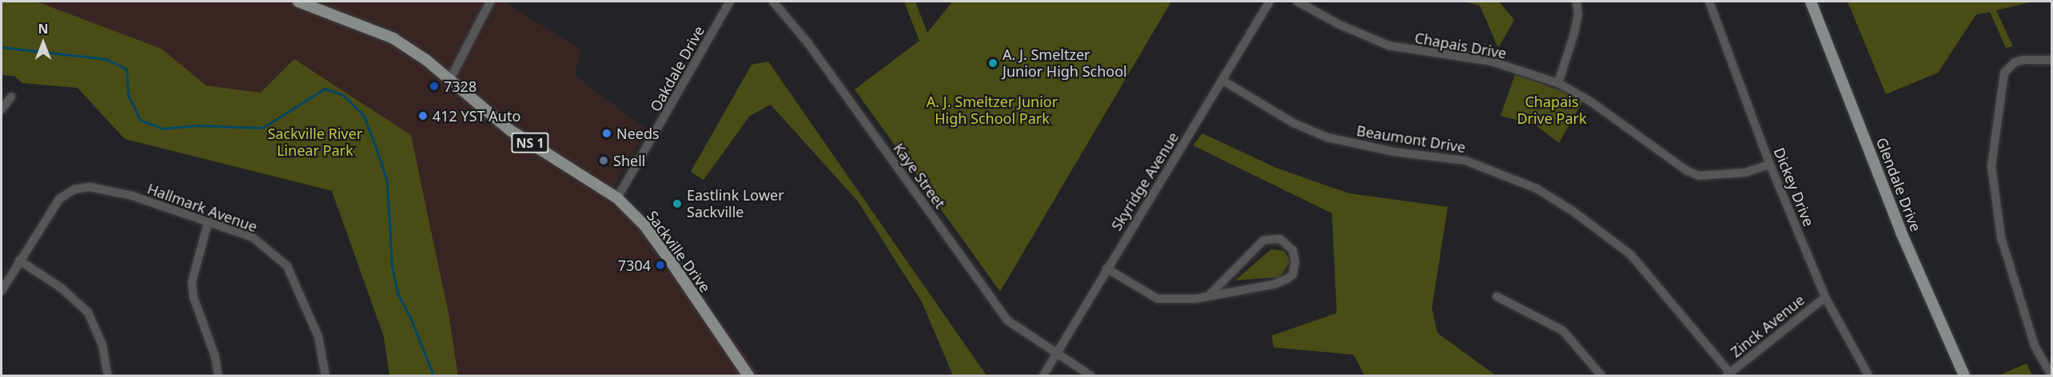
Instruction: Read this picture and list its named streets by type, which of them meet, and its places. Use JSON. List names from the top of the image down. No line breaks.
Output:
{"streets":{"main road":["NS 1","Glendale Drive","Sackville Drive"],"street":["Chapais Drive","Oakdale Drive","Beaumont Drive","Kaye Street","Skyridge Avenue","Dickey Drive","Hallmark Avenue","Zinck Avenue"]},"crossings":[["Chapais Drive","Dickey Drive"],["Oakdale Drive","Sackville Drive"],["Beaumont Drive","Skyridge Avenue"],["Beaumont Drive","Zinck Avenue"],["Kaye Street","Skyridge Avenue"],["Dickey Drive","Zinck Avenue"]],"parks":["A. J. Smeltzer Junior High School Park","Chapais Drive Park","Sackville River Linear Park"],"places":["A. J. Smeltzer Junior High School","7328","412 YST Auto","Needs","Shell","Eastlink Lower Sackville","7304"],"north":"top"}
